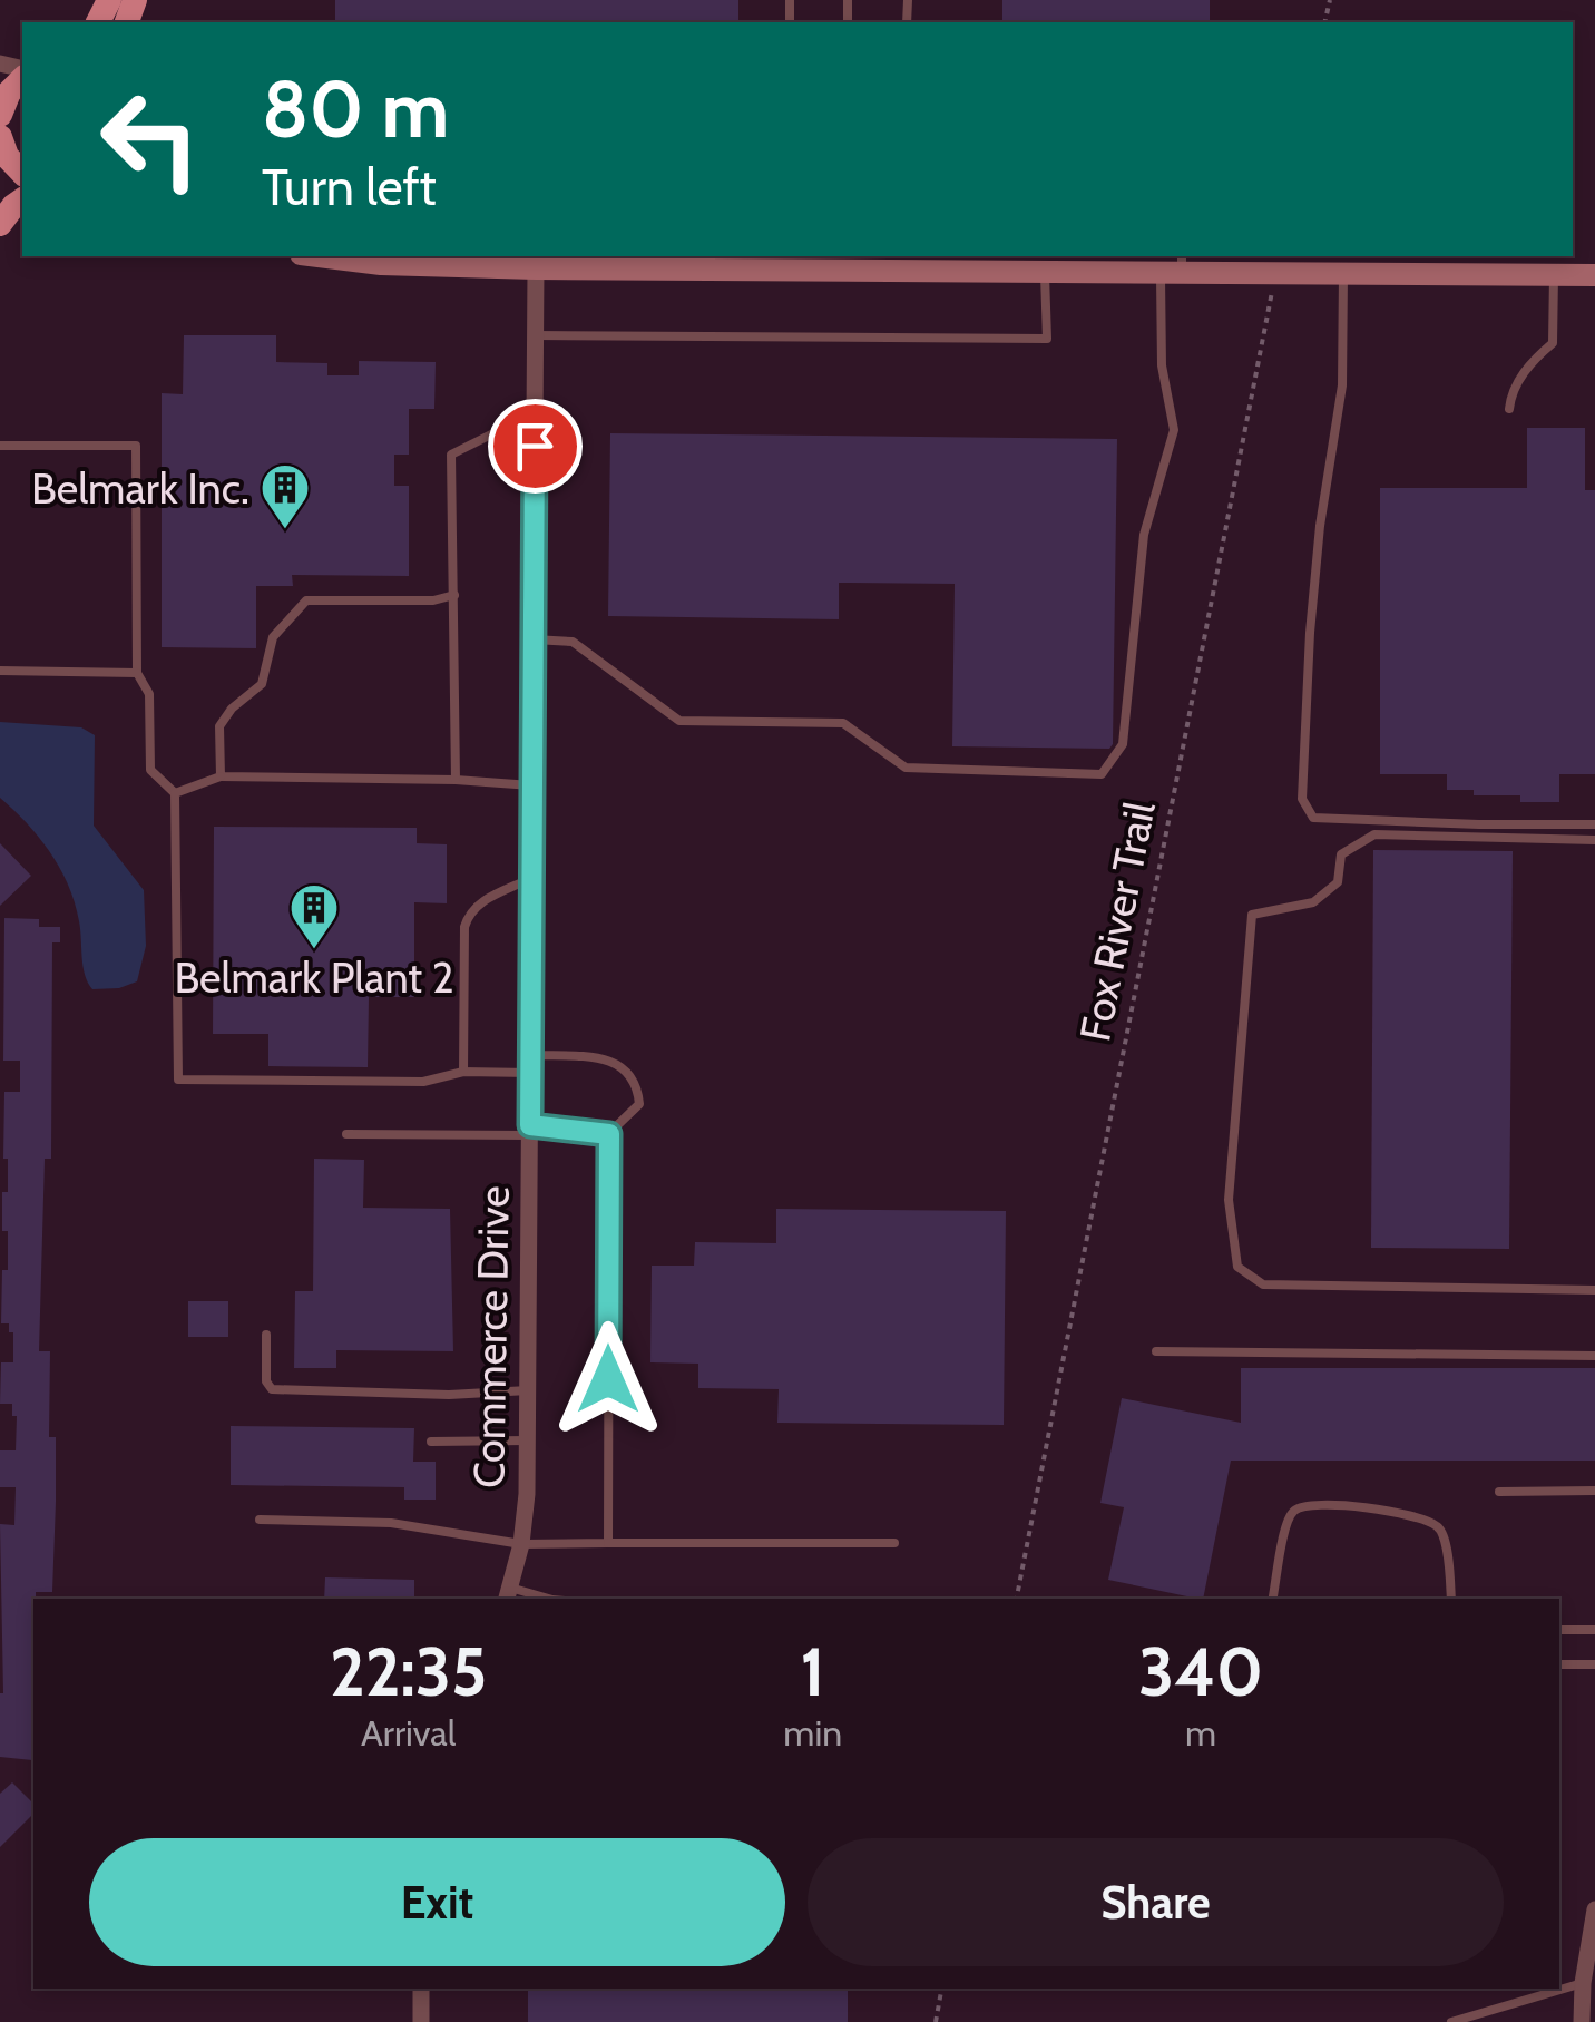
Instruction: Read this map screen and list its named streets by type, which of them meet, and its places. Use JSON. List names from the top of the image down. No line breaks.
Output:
{"streets":{"street":["Commerce Drive"],"path":["Fox River Trail"]},"places":{"building":["Belmark Inc.","Belmark Plant 2"]},"page":{"turn":["80 m","Turn left"],"eta":["22:35","Arrival","1","min","340","m"],"buttons":["Exit","Share"]}}
